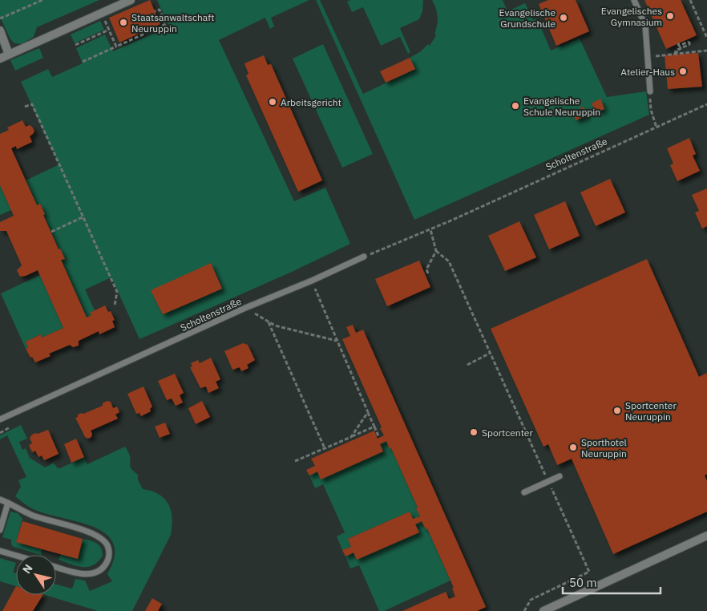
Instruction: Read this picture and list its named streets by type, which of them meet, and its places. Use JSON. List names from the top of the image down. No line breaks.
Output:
{"streets":{"lane":["Scholtenstraße"]},"places":["Evangelisches Gymnasium","Evangelische Grundschule","Staatsanwaltschaft Neuruppin","Atelier-Haus","Arbeitsgericht","Evangelische Schule Neuruppin","Sportcenter Neuruppin","Sportcenter","Sporthotel Neuruppin"],"scale_bar":"50 m","north":"top left"}
